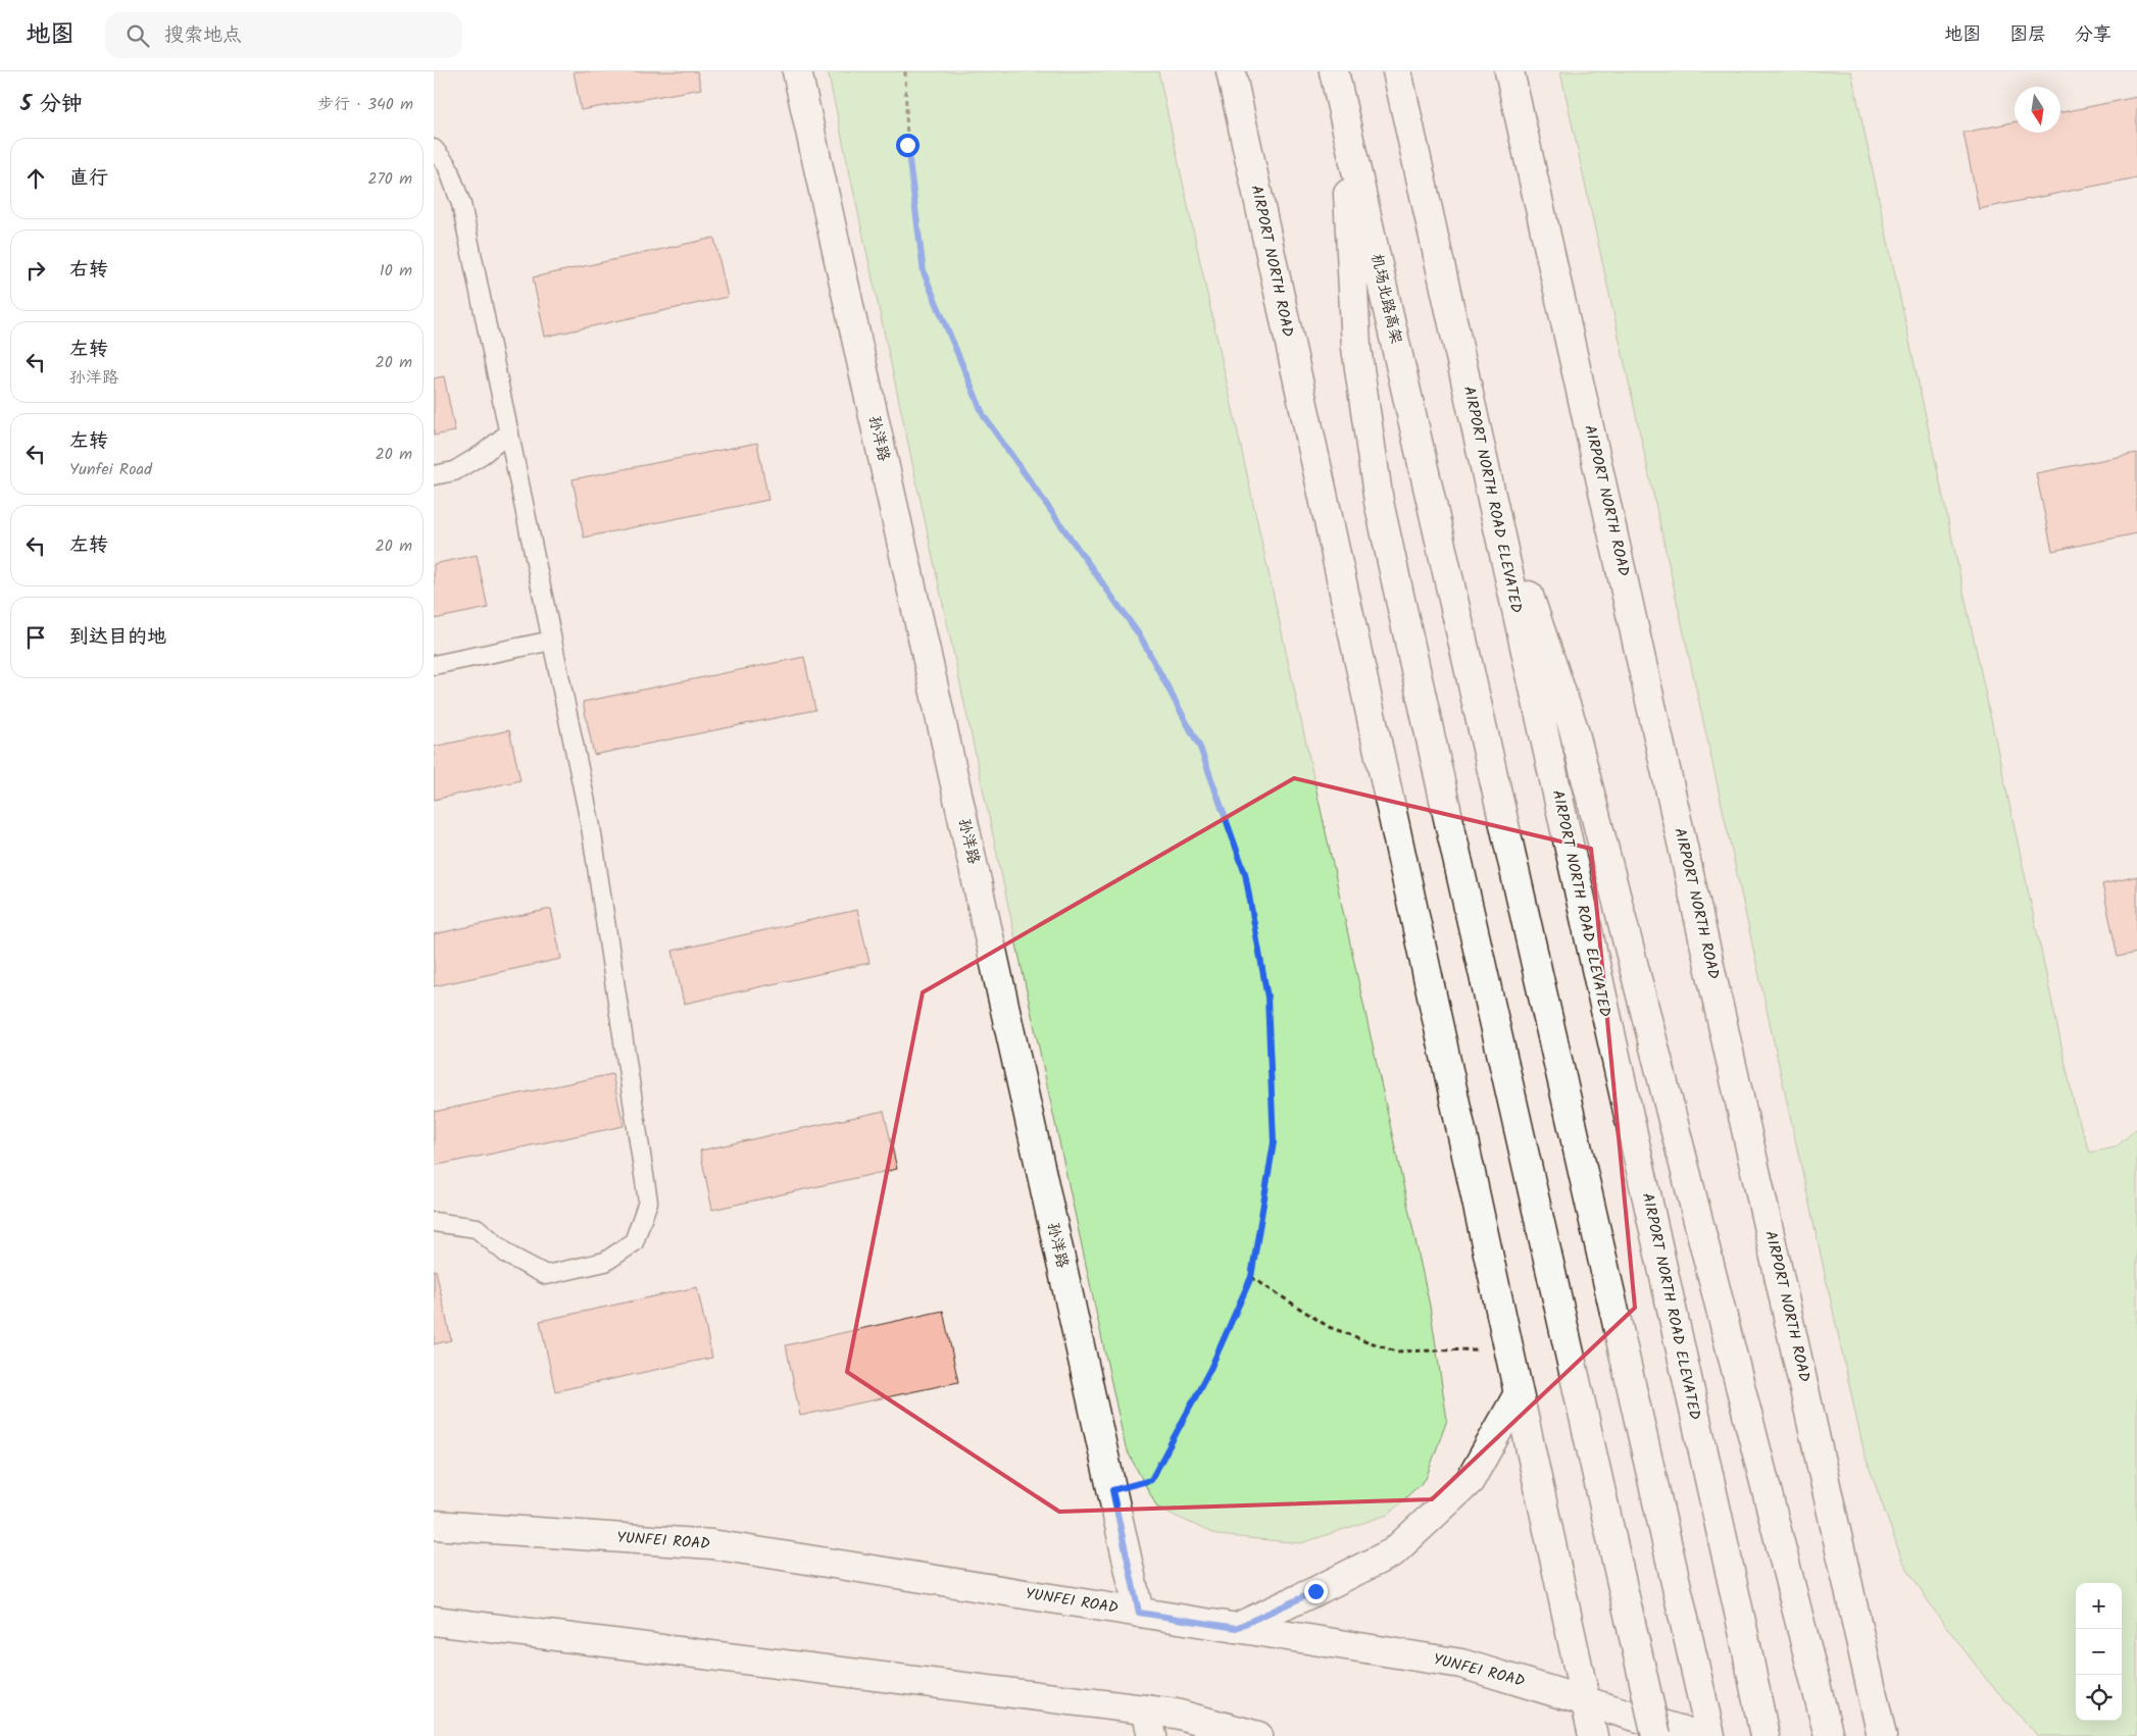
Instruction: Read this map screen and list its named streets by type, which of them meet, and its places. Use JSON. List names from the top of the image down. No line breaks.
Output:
{"streets":{"main road":["AIRPORT NORTH ROAD","机场北路高架","孙洋路","AIRPORT NORTH ROAD ELEVATED","YUNFEI ROAD"]},"crossings":[["AIRPORT NORTH ROAD","YUNFEI ROAD"],["孙洋路","YUNFEI ROAD"]],"north":"bottom","page":{"header":"地图","search":"搜索地点","nav":["地图","图层","分享"],"heading":["5 分钟","步行 · 340 m"],"list":[["直行","270 m"],["右转","10 m"],["左转","孙洋路","20 m"],["左转","Yunfei Road","20 m"],["左转","20 m"],"到达目的地"],"map_buttons":["+","−"]}}
